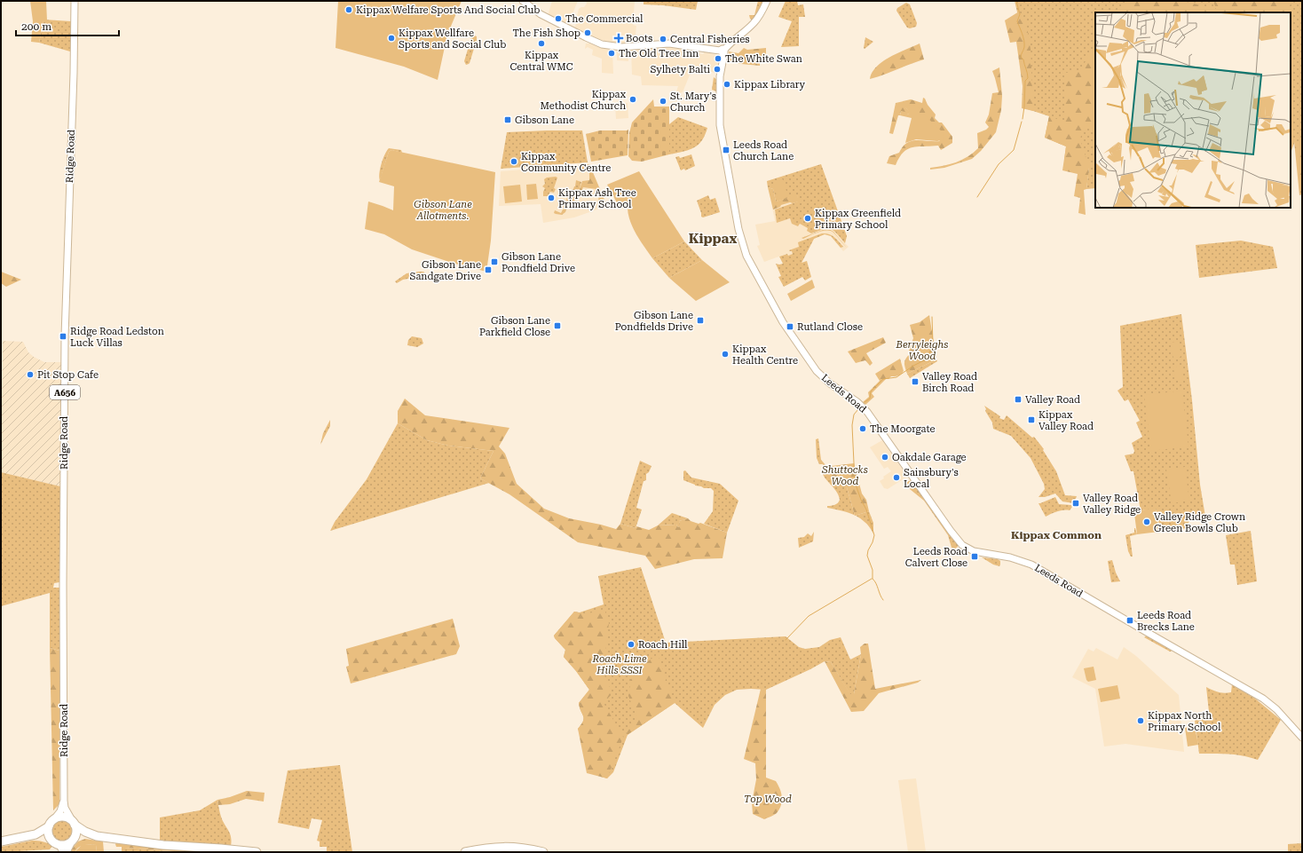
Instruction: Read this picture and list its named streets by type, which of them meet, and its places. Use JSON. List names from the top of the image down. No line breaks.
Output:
{"streets":{"main road":["Ridge Road","A656","Leeds Road"]},"districts":["Kippax","Kippax Common"],"parks":["Gibson Lane Allotments.","Berryleighs Wood","Shuttocks Wood","Roach Lime Hills SSSI","Top Wood"],"places":{"other":["Kippax Welfare Sports And Social Club","The Commercial","The Fish Shop","Kippax Wellfare Sports and Social Club","Central Fisheries","Kippax Central WMC","The Old Tree Inn","The White Swan","Sylhety Balti","Kippax Library","Kippax Methodist Church","St. Mary's Church","Kippax Community Centre","Kippax Ash Tree Primary School","Kippax Greenfield Primary School","Kippax Health Centre","Pit Stop Cafe","The Moorgate","Oakdale Garage","Sainsbury's Local","Valley Ridge Crown Green Bowls Club","Roach Hill","Kippax North Primary School"],"health":["Boots"],"transit":["Gibson Lane","Leeds Road Church Lane","Gibson Lane Pondfield Drive","Gibson Lane Sandgate Drive","Gibson Lane Pondfields Drive","Gibson Lane Parkfield Close","Rutland Close","Ridge Road Ledston Luck Villas","Valley Road Birch Road","Valley Road","Kippax Valley Road","Valley Road Valley Ridge","Leeds Road Calvert Close","Leeds Road Brecks Lane"]},"scale_bar":"200 m"}
